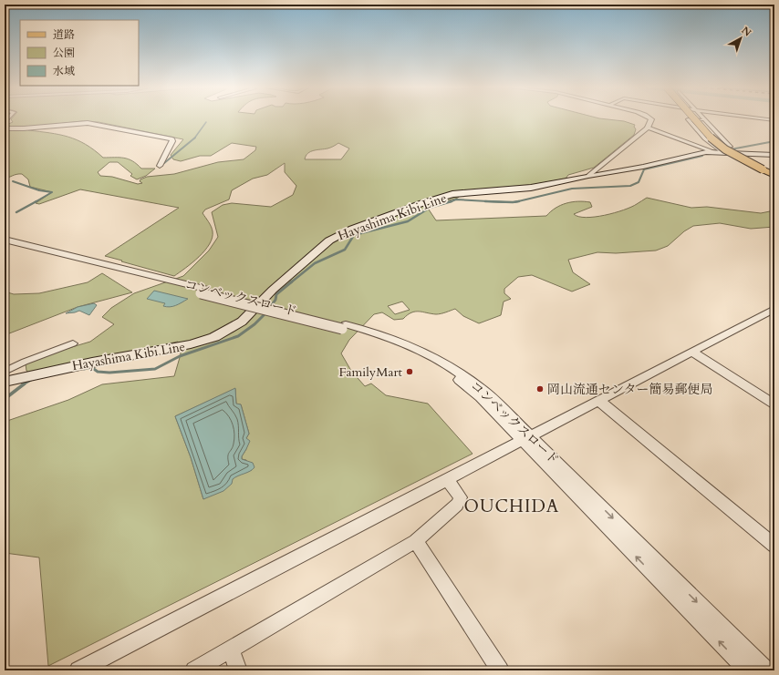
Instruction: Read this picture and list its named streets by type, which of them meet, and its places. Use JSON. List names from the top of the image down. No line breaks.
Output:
{"streets":{"main road":["Hayashima Kibi Line"],"street":["コンベックスロード"]},"districts":["OUCHIDA"],"places":["FamilyMart","岡山流通センター簡易郵便局"],"legend":["道路","公園","水域"],"north":"top right"}
